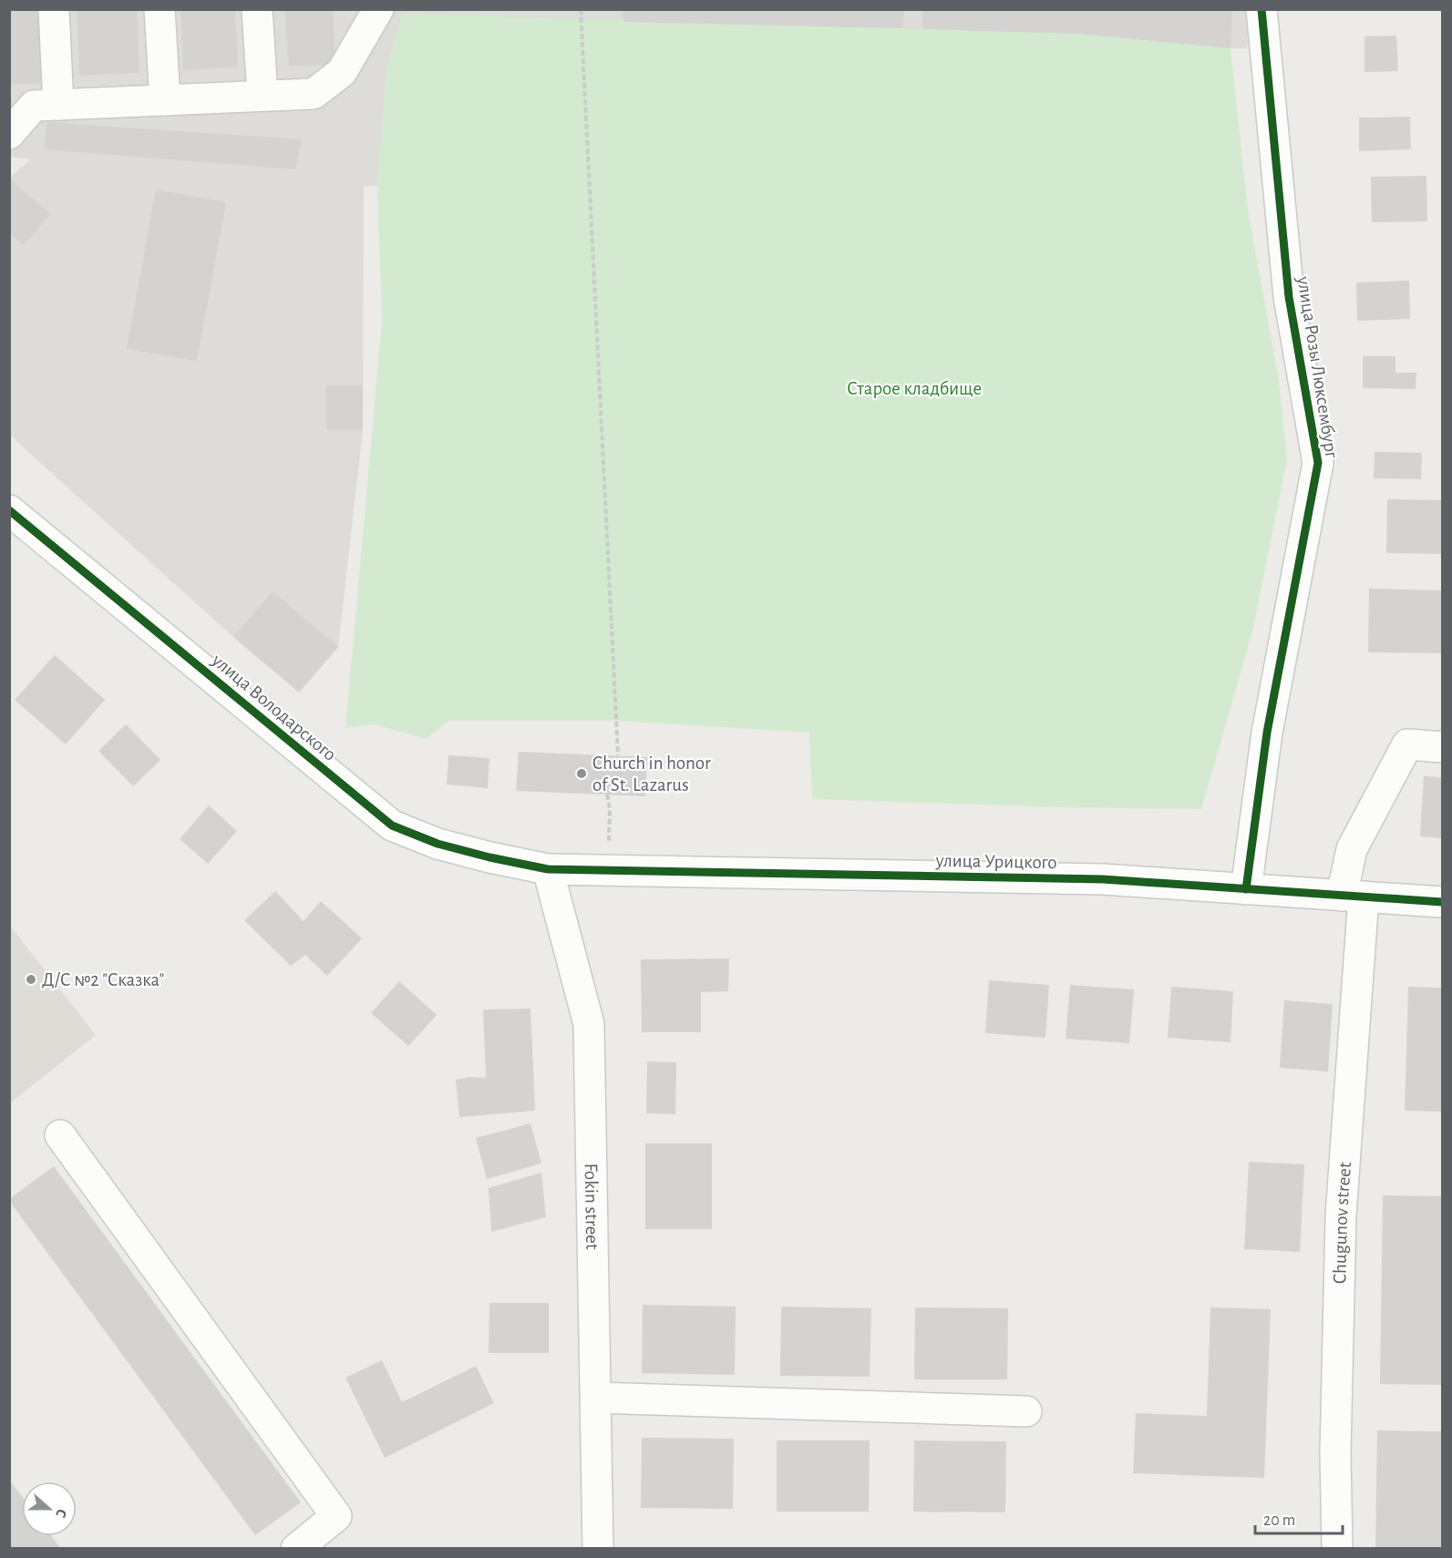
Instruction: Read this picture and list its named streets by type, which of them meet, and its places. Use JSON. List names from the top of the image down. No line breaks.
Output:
{"streets":{"street":["улица Розы Люксембург","улица Володарского","улица Урицкого","Fokin street","Chugunov street"]},"crossings":[["улица Розы Люксембург","улица Урицкого"],["улица Володарского","улица Урицкого"],["улица Володарского","Fokin street"],["улица Урицкого","Fokin street"],["улица Урицкого","Chugunov street"]],"parks":["Старое кладбище"],"places":["Church in honor of St. Lazarus","Д/С №2 \"Сказка\""],"scale_bar":"20 m","north":"right"}
